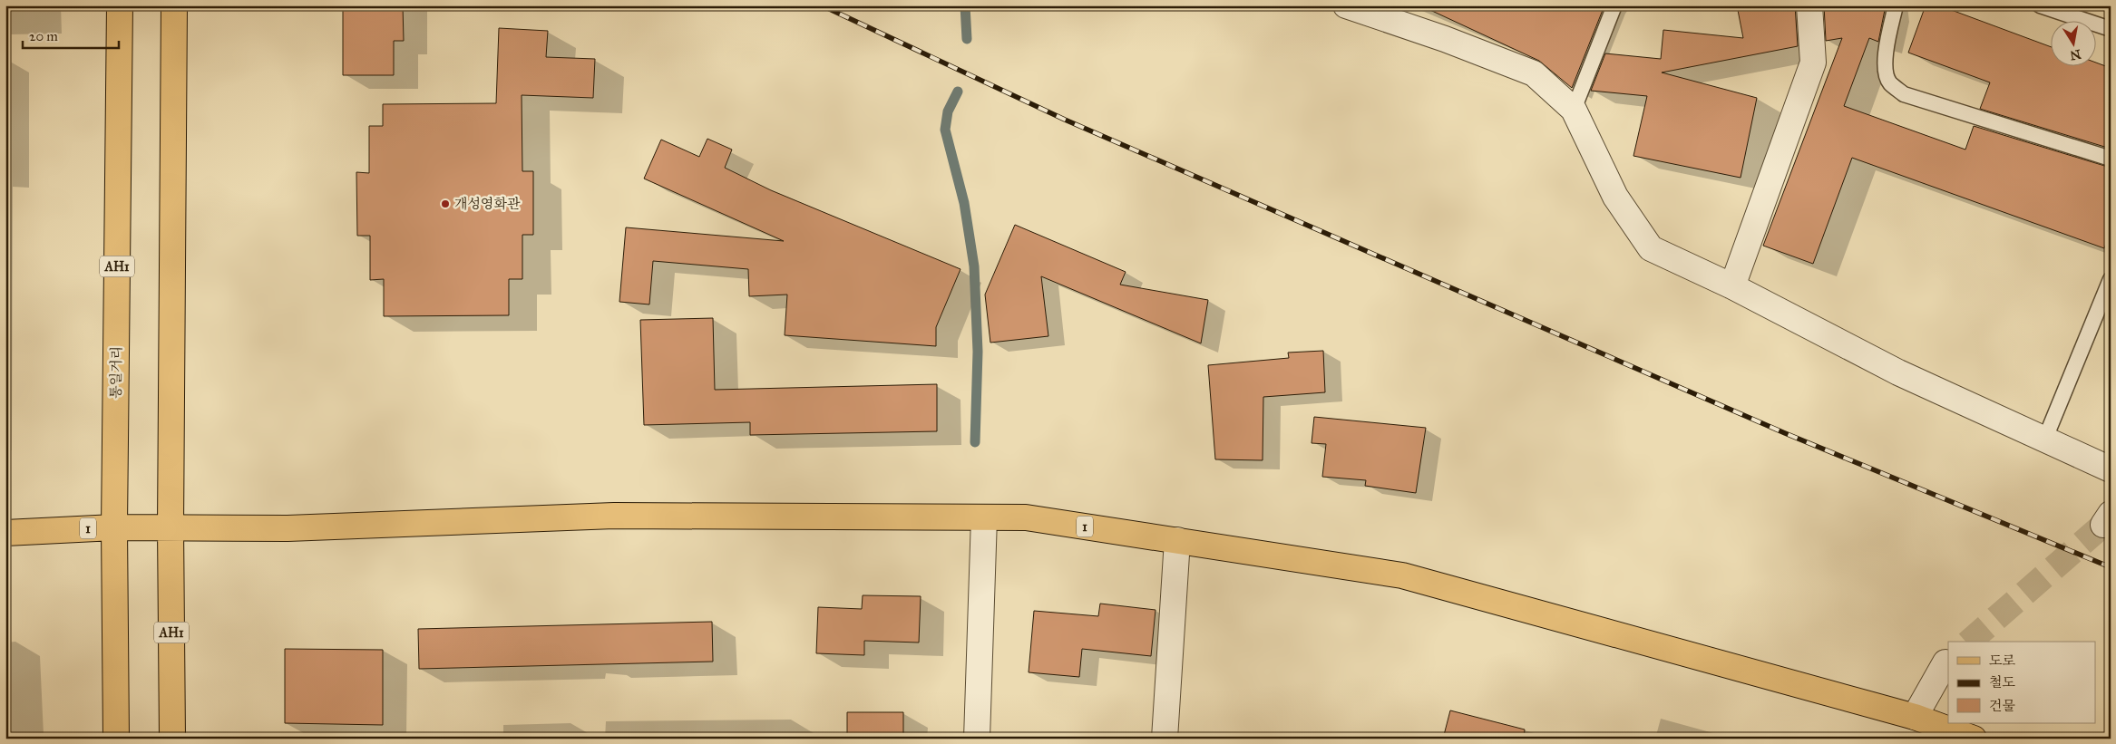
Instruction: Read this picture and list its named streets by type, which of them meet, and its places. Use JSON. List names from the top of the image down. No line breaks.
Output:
{"streets":{"main road":["AH1","통일거리","1"]},"crossings":[["AH1","1"],["통일거리","1"]],"places":["개성영화관"],"legend":["도로","철도","건물"],"scale_bar":"20 m","north":"bottom"}
